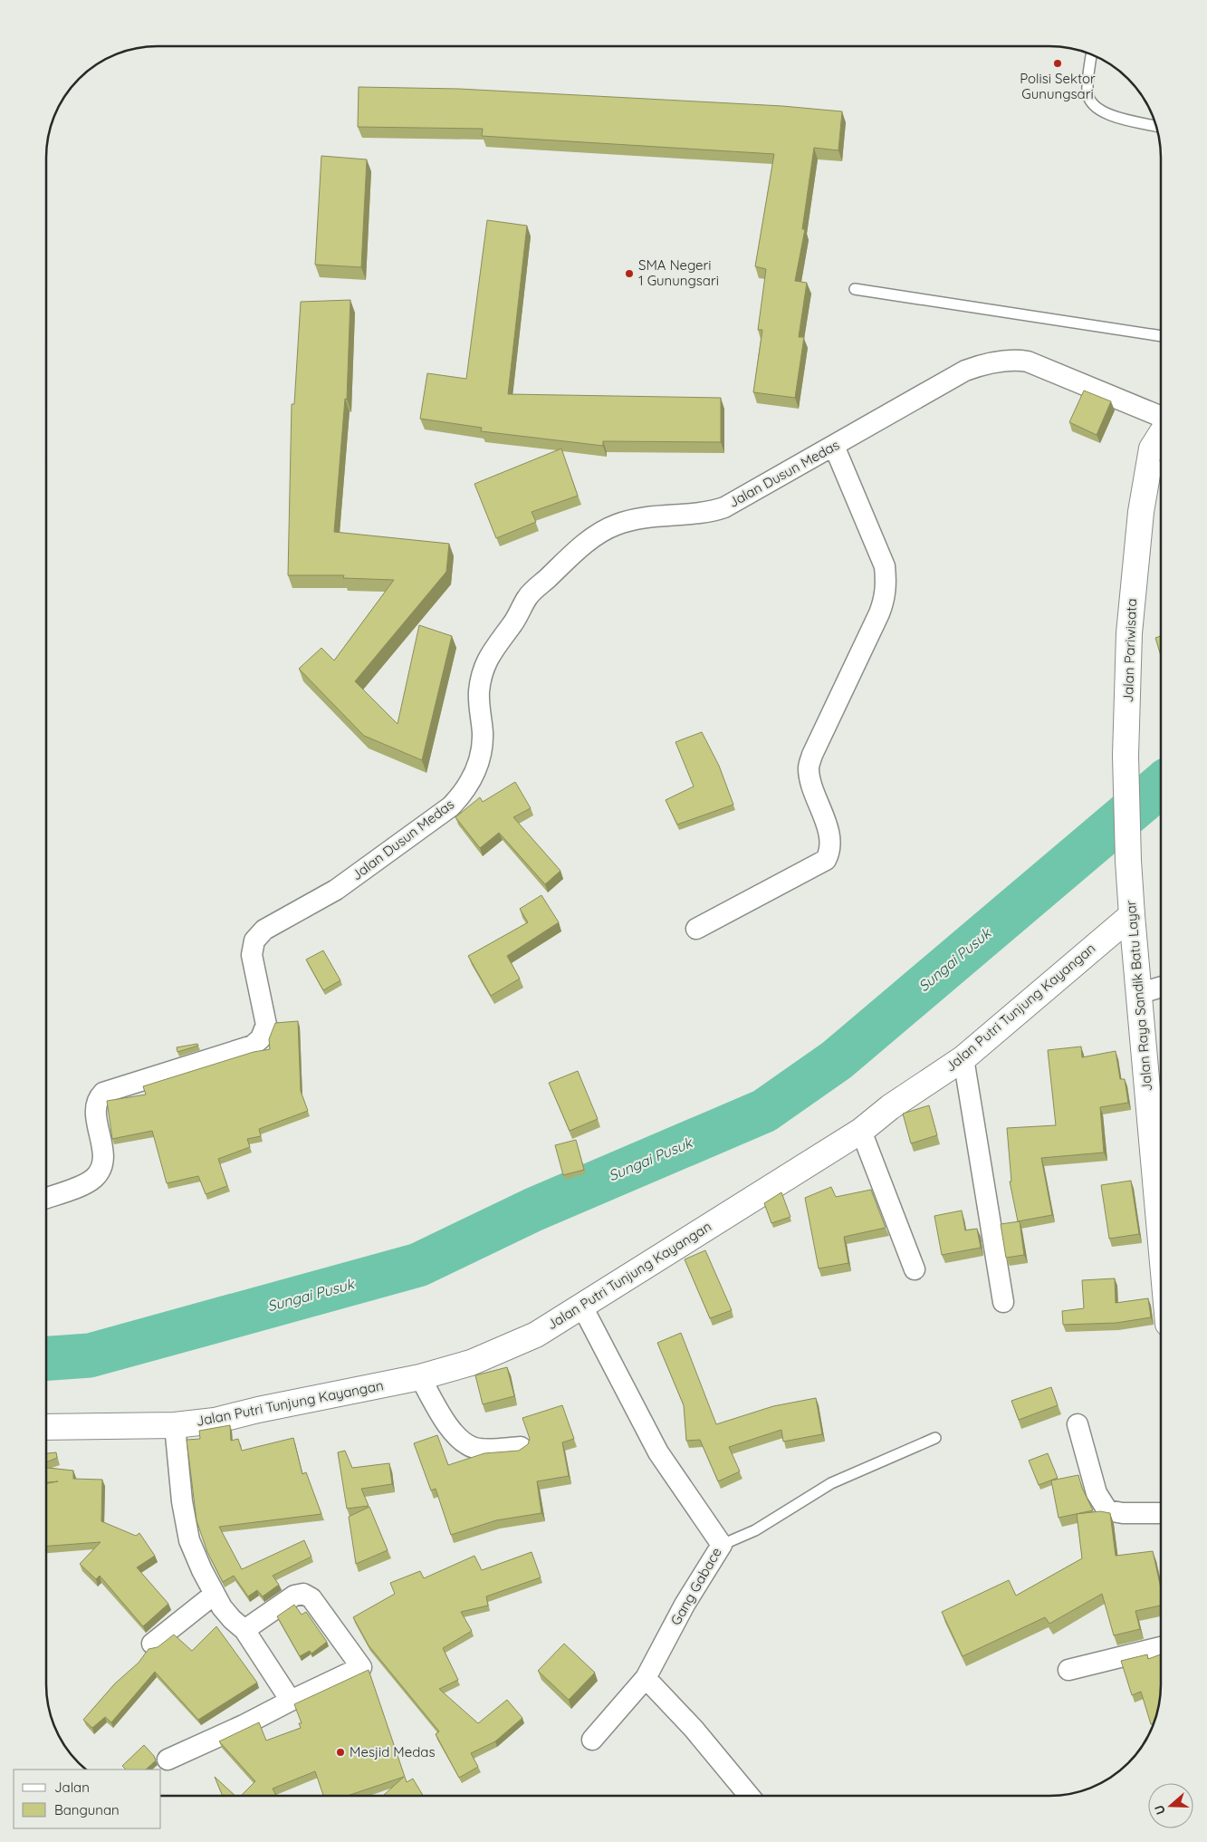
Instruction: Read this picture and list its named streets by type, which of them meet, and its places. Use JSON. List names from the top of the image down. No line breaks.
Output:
{"streets":{"street":["Jalan Dusun Medas","Jalan Pariwisata","Jalan Raya Sandik Batu Layar","Jalan Putri Tunjung Kayangan","Gang Gabace"]},"crossings":[["Jalan Pariwisata","Jalan Raya Sandik Batu Layar"],["Jalan Raya Sandik Batu Layar","Jalan Putri Tunjung Kayangan"],["Jalan Putri Tunjung Kayangan","Gang Gabace"]],"water":["Sungai Pusuk"],"places":["Polisi Sektor Gunungsari","SMA Negeri 1 Gunungsari","Mesjid Medas"],"legend":["Jalan","Bangunan"],"north":"left"}
